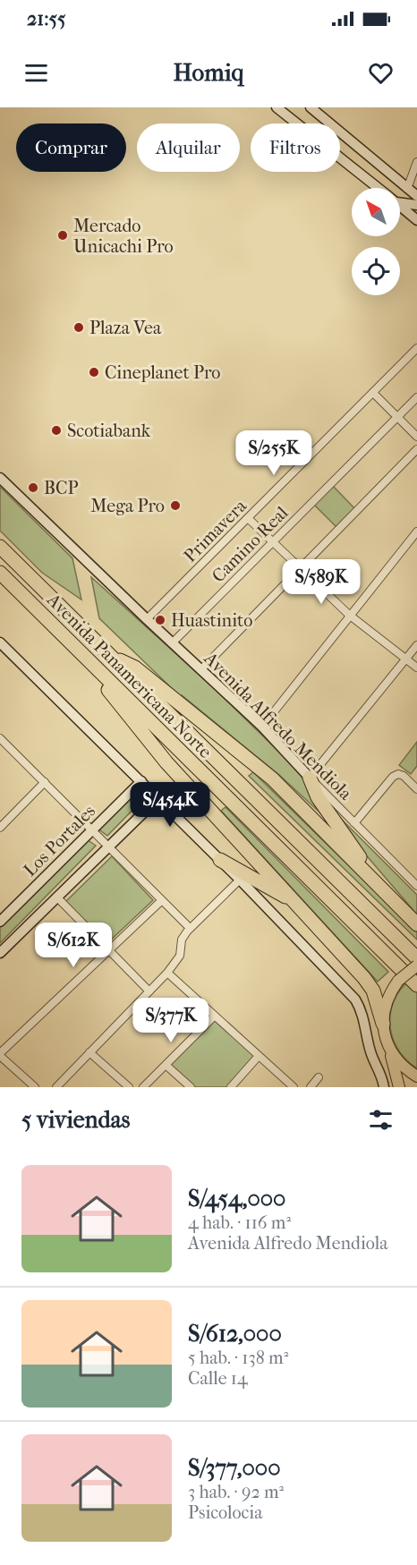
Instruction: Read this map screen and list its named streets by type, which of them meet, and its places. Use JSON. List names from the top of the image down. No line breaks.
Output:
{"streets":{"highway":["Avenida Panamericana Norte"],"main road":["Avenida Alfredo Mendiola","Los Portales"],"street":["Primavera","Camino Real"]},"crossings":[["Primavera","Avenida Alfredo Mendiola"],["Camino Real","Avenida Alfredo Mendiola"]],"places":["Mercado Unicachi Pro","Plaza Vea","Cineplanet Pro","Scotiabank","BCP","Mega Pro","Huastinito"],"north":"top left","page":{"status":"21:55","header":"Homiq","chip":["Comprar","Alquilar","Filtros"],"price":["S/255K","S/589K","S/454K","S/612K","S/377K"],"heading":"5 viviendas","list":[{"name":"S/454,000","note":"4 hab. · 116 m² · Avenida Alfredo Mendiola"},{"name":"S/612,000","note":"5 hab. · 138 m² · Calle 14"},{"name":"S/377,000","note":"3 hab. · 92 m² · Psicolocia"}]}}
